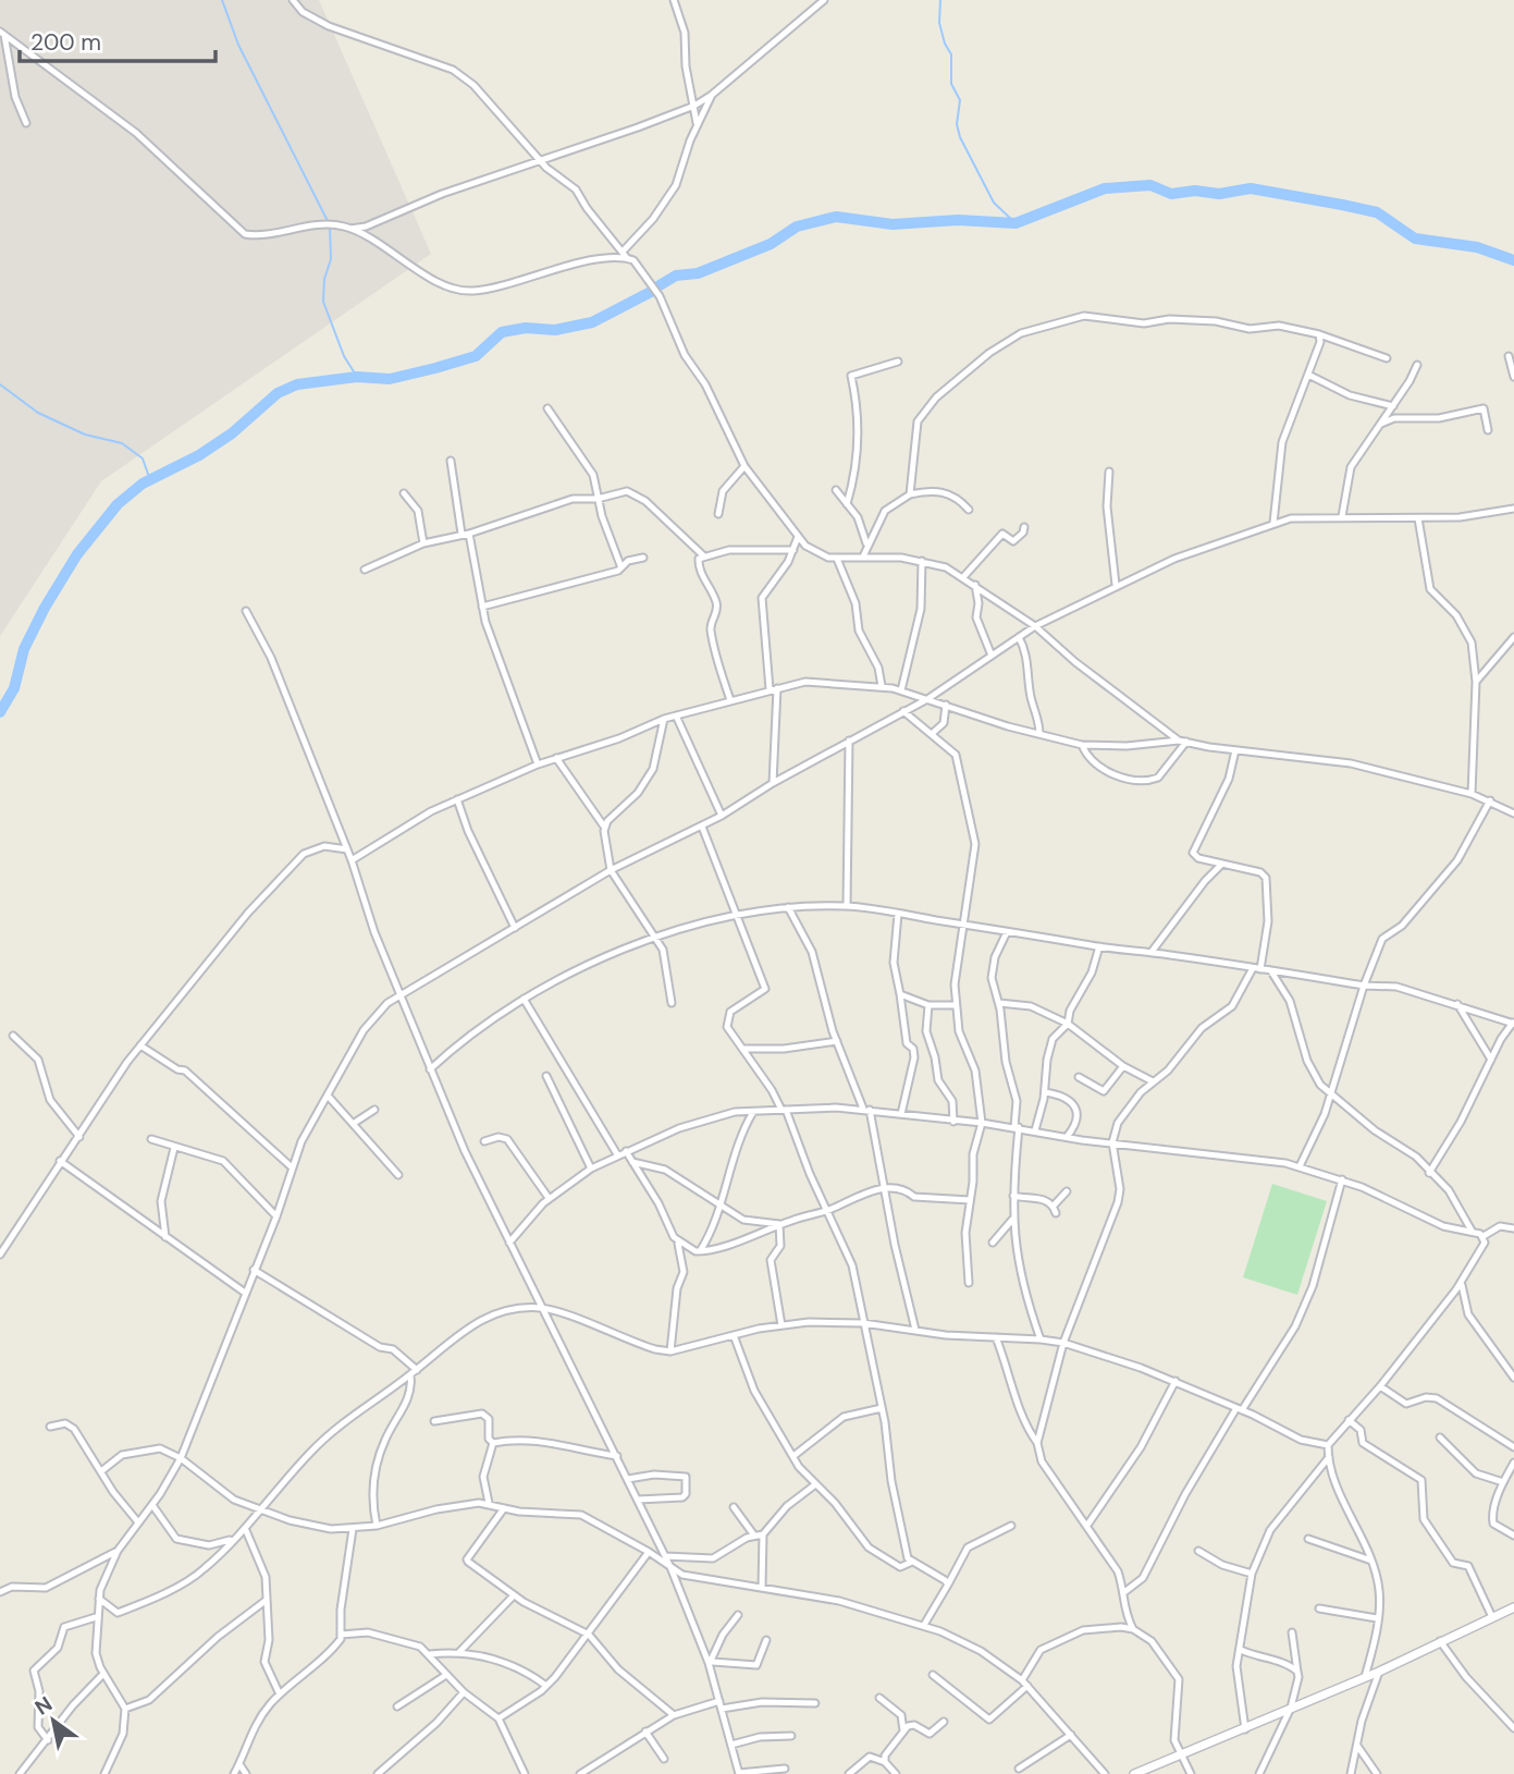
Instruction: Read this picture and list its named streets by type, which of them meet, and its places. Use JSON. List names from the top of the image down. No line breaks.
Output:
{"scale_bar":"200 m","north":"top left"}
